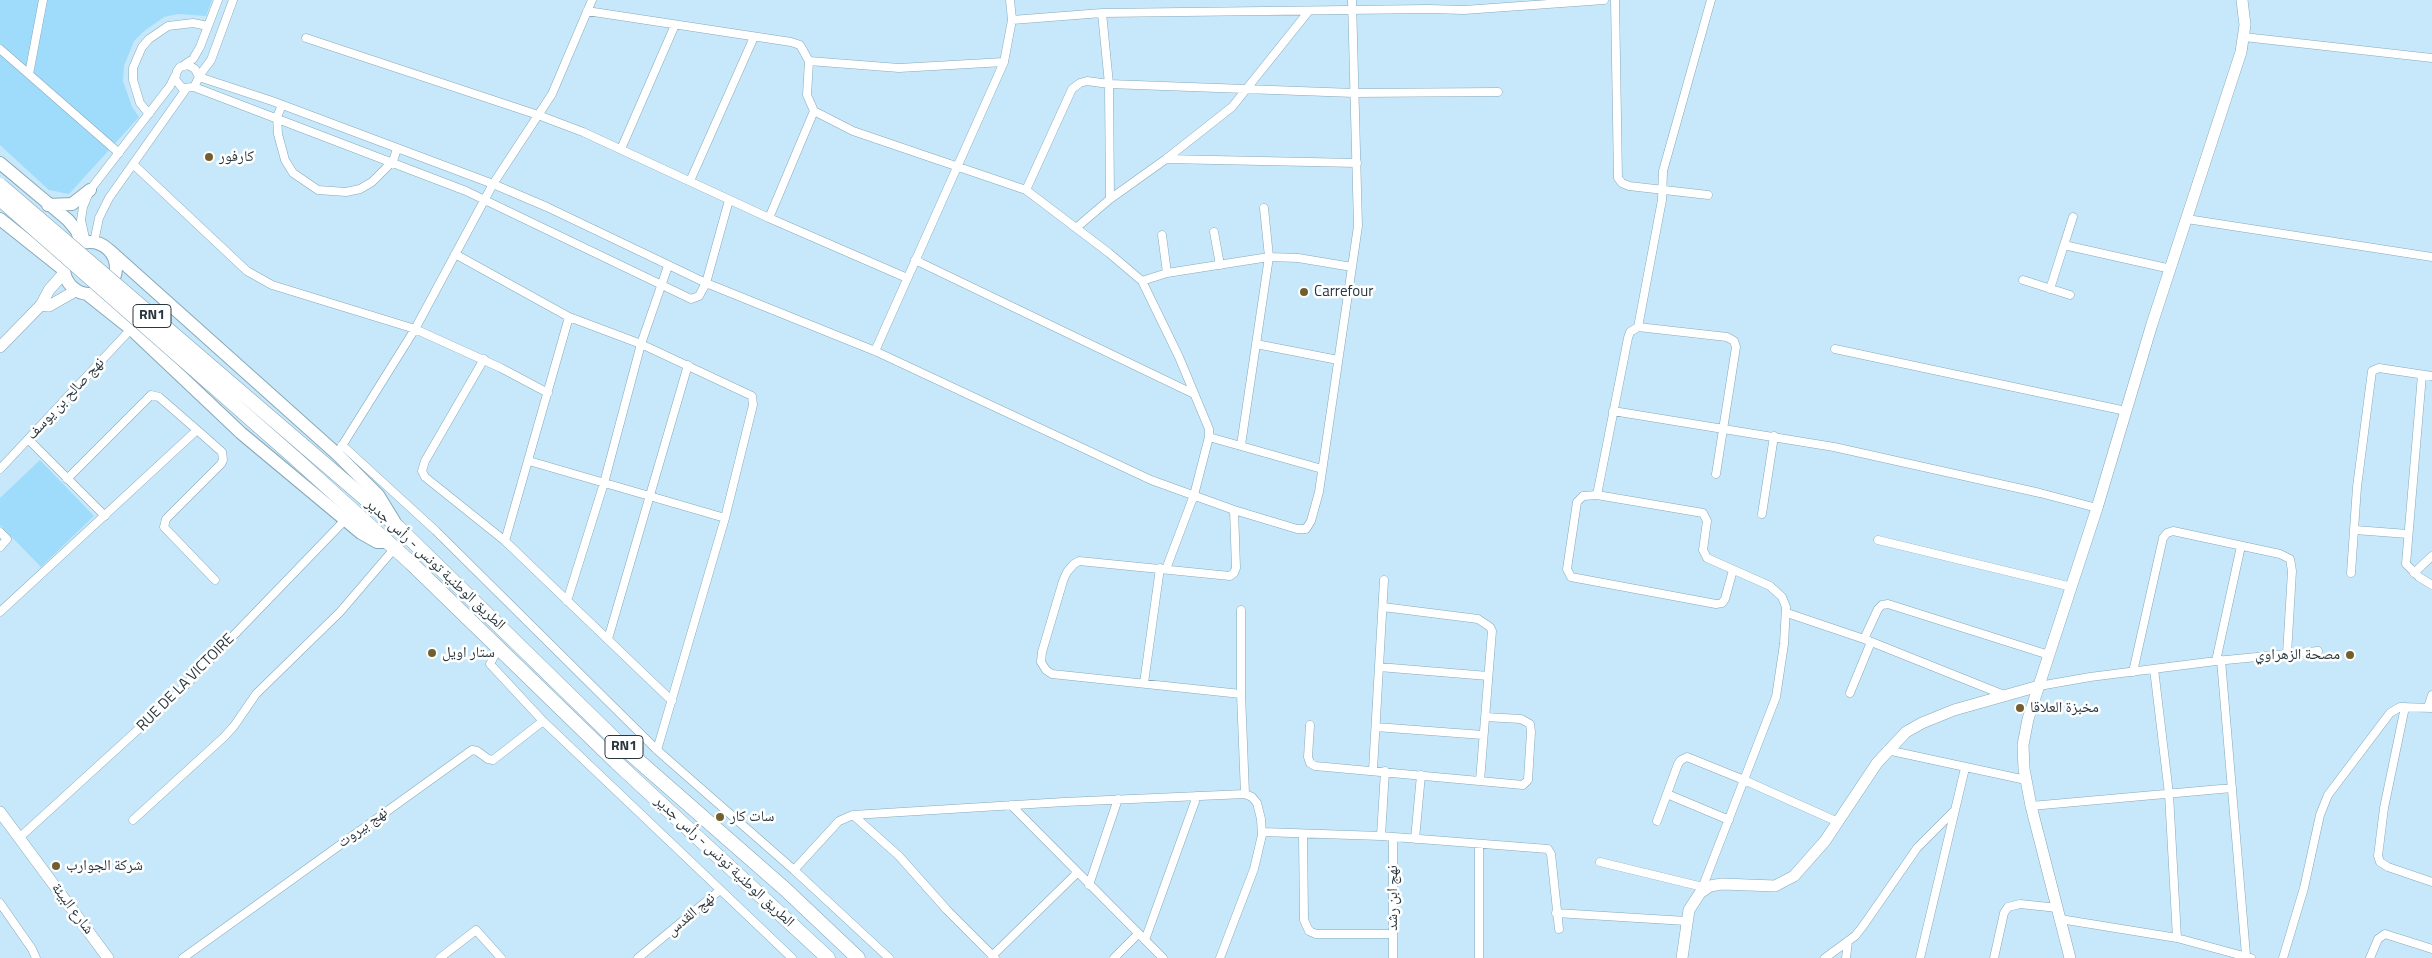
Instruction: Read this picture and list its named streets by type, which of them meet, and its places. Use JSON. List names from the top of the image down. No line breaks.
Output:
{"streets":{"highway":["RN1","الطريق الوطنية تونس - رأس جدير"],"main road":["شارع البيئة"],"street":["نهج صالح بن يوسف","RUE DE LA VICTOIRE","نهج بيروت","نهج ابن رشد","نهج القدس"]},"crossings":[["RUE DE LA VICTOIRE","شارع البيئة"]],"places":["كارفور","Carrefour","ستار اويل","مصحة الزهراوي","مخبزة العلاقا","سات كار","شركة الجوارب"]}
